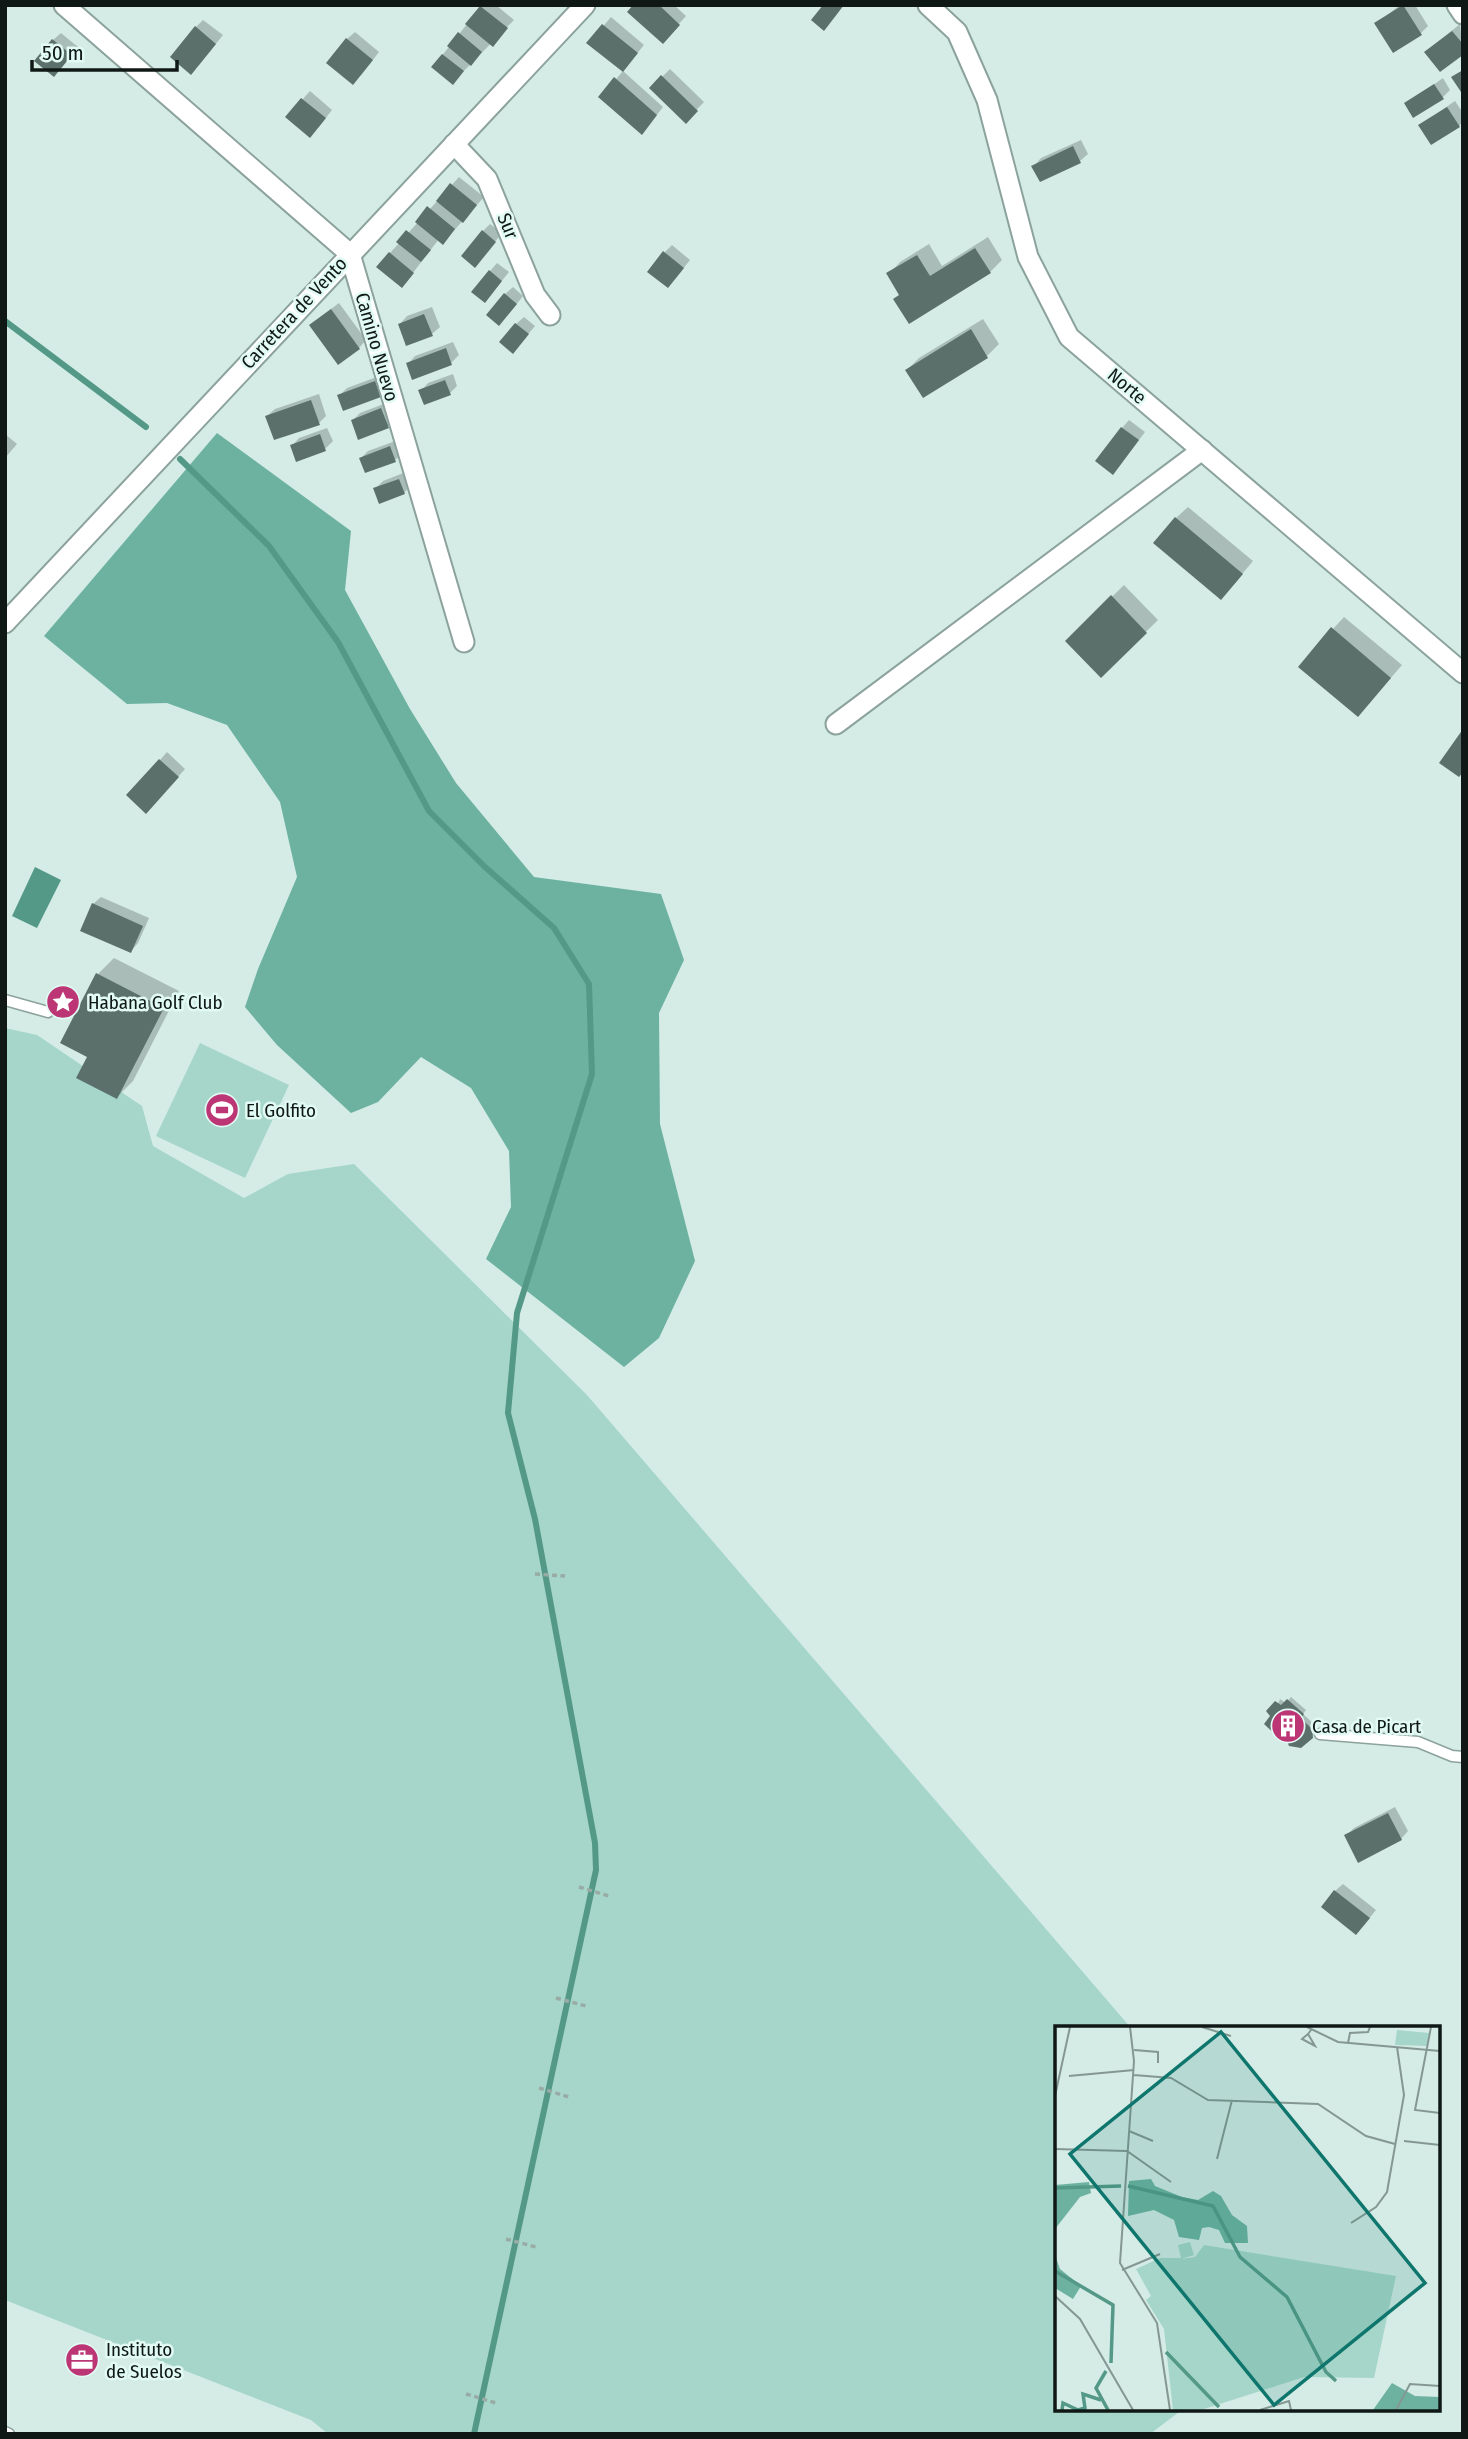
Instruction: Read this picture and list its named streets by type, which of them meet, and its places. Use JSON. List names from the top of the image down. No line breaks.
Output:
{"streets":{"street":["Sur","Carretera de Vento","Camino Nuevo","Norte"]},"crossings":[["Sur","Carretera de Vento"],["Carretera de Vento","Camino Nuevo"]],"places":{"place":["Habana Golf Club"],"sports":["El Golfito"],"building":["Casa de Picart"],"office":["Instituto de Suelos"]},"scale_bar":"50 m"}
